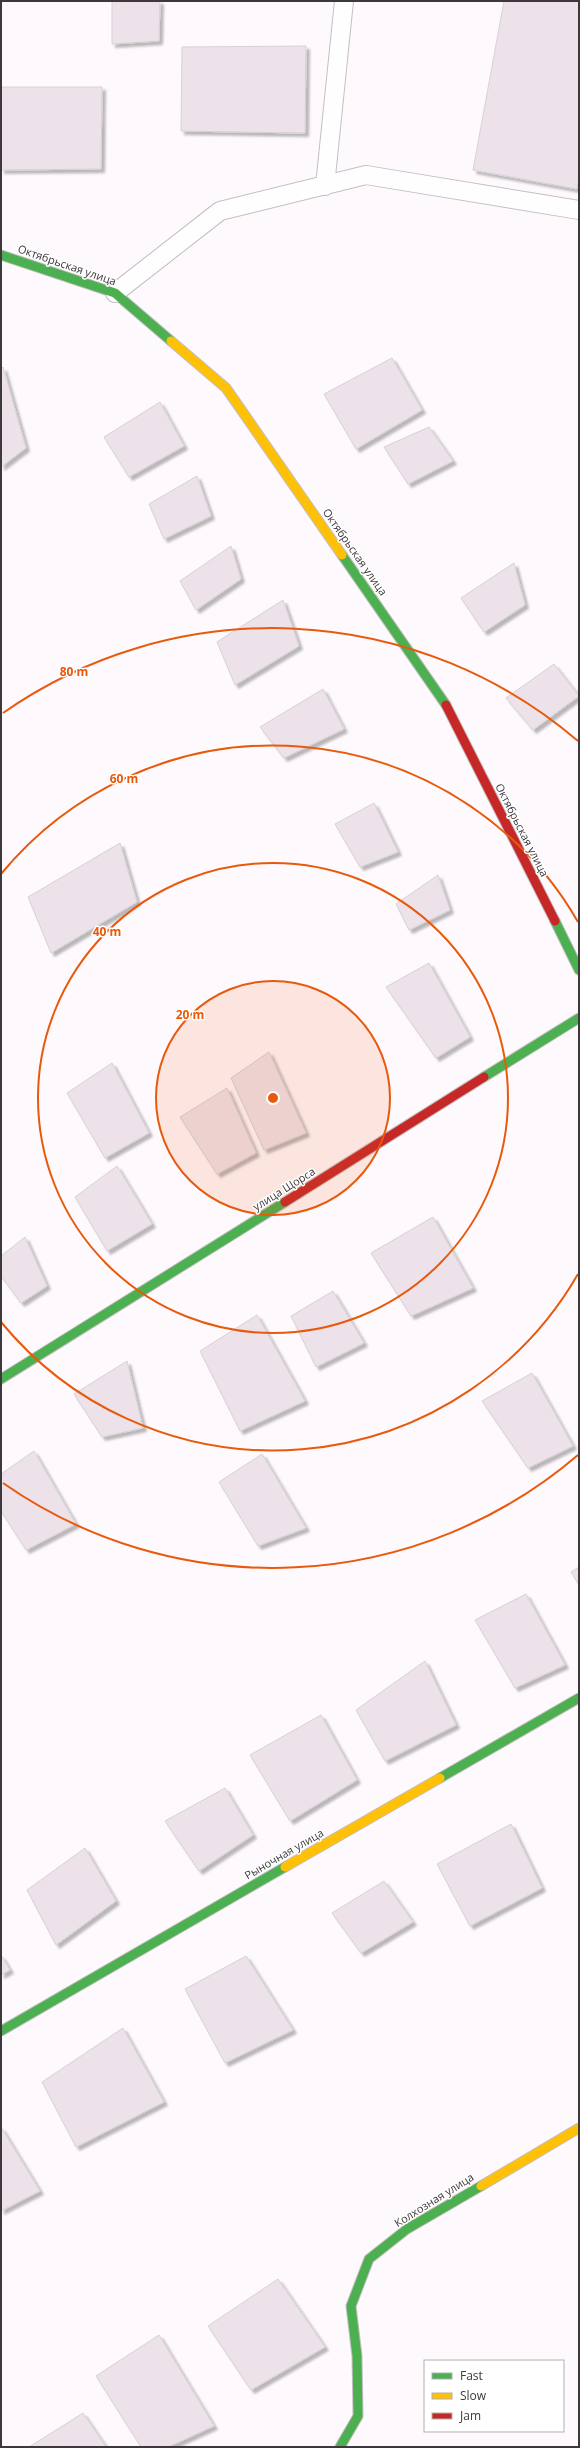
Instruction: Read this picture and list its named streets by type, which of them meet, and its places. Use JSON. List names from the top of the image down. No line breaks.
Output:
{"streets":{"street":["Октябрьская улица","улица Щорса","Рыночная улица","Колхозная улица"]},"legend":["Fast","Slow","Jam"],"rings":["80 m","60 m","40 m","20 m"]}
